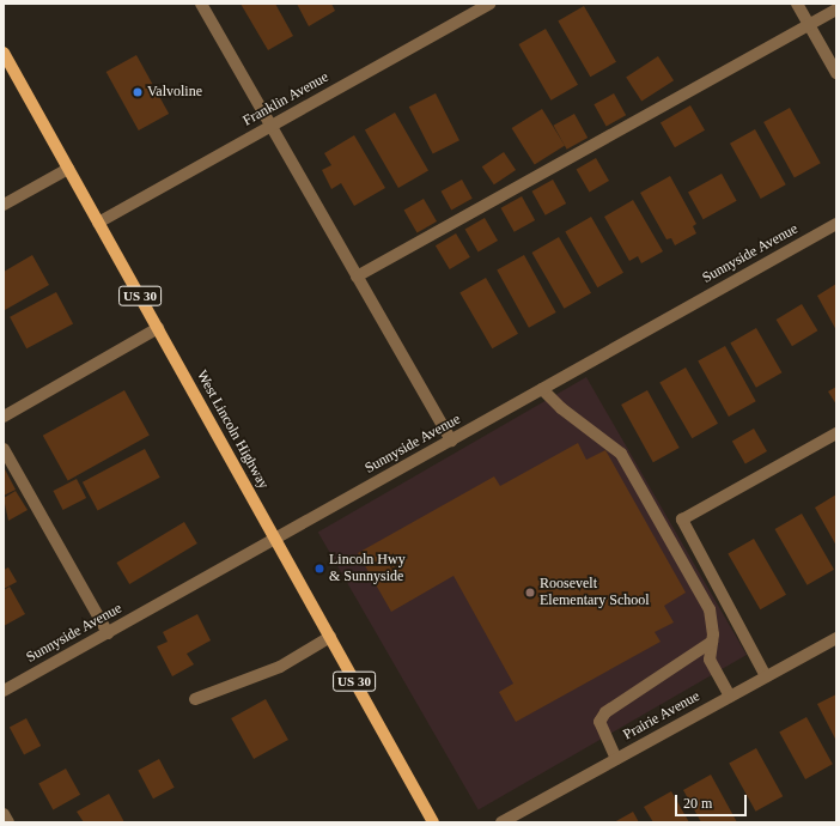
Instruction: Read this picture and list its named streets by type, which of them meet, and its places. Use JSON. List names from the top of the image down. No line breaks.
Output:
{"streets":{"main road":["US 30","West Lincoln Highway"],"street":["Franklin Avenue","Sunnyside Avenue","Prairie Avenue"]},"crossings":[["Franklin Avenue","West Lincoln Highway"],["Sunnyside Avenue","West Lincoln Highway"]],"places":["Valvoline","Lincoln Hwy & Sunnyside","Roosevelt Elementary School"],"scale_bar":"20 m"}
